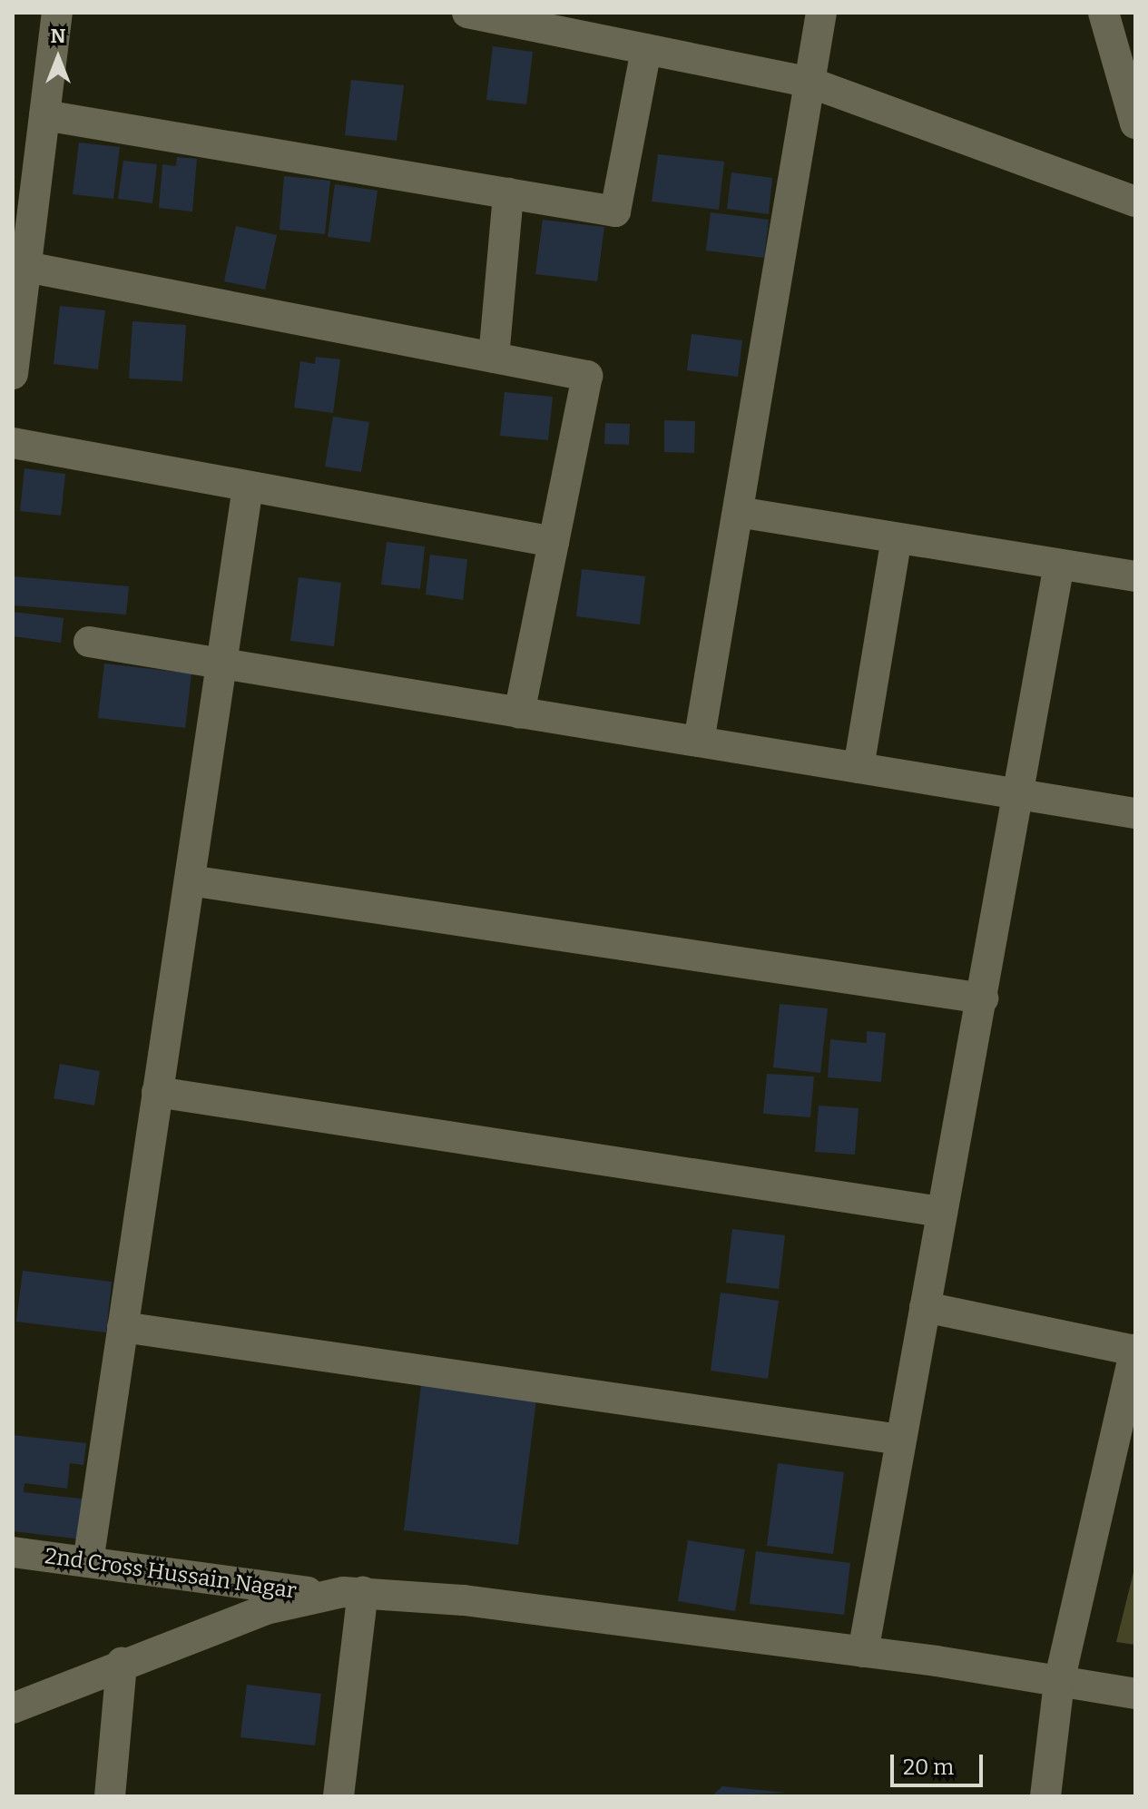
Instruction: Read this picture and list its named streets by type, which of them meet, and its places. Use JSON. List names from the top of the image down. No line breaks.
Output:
{"streets":{"street":["2nd Cross Hussain Nagar"]},"scale_bar":"20 m","north":"top"}
